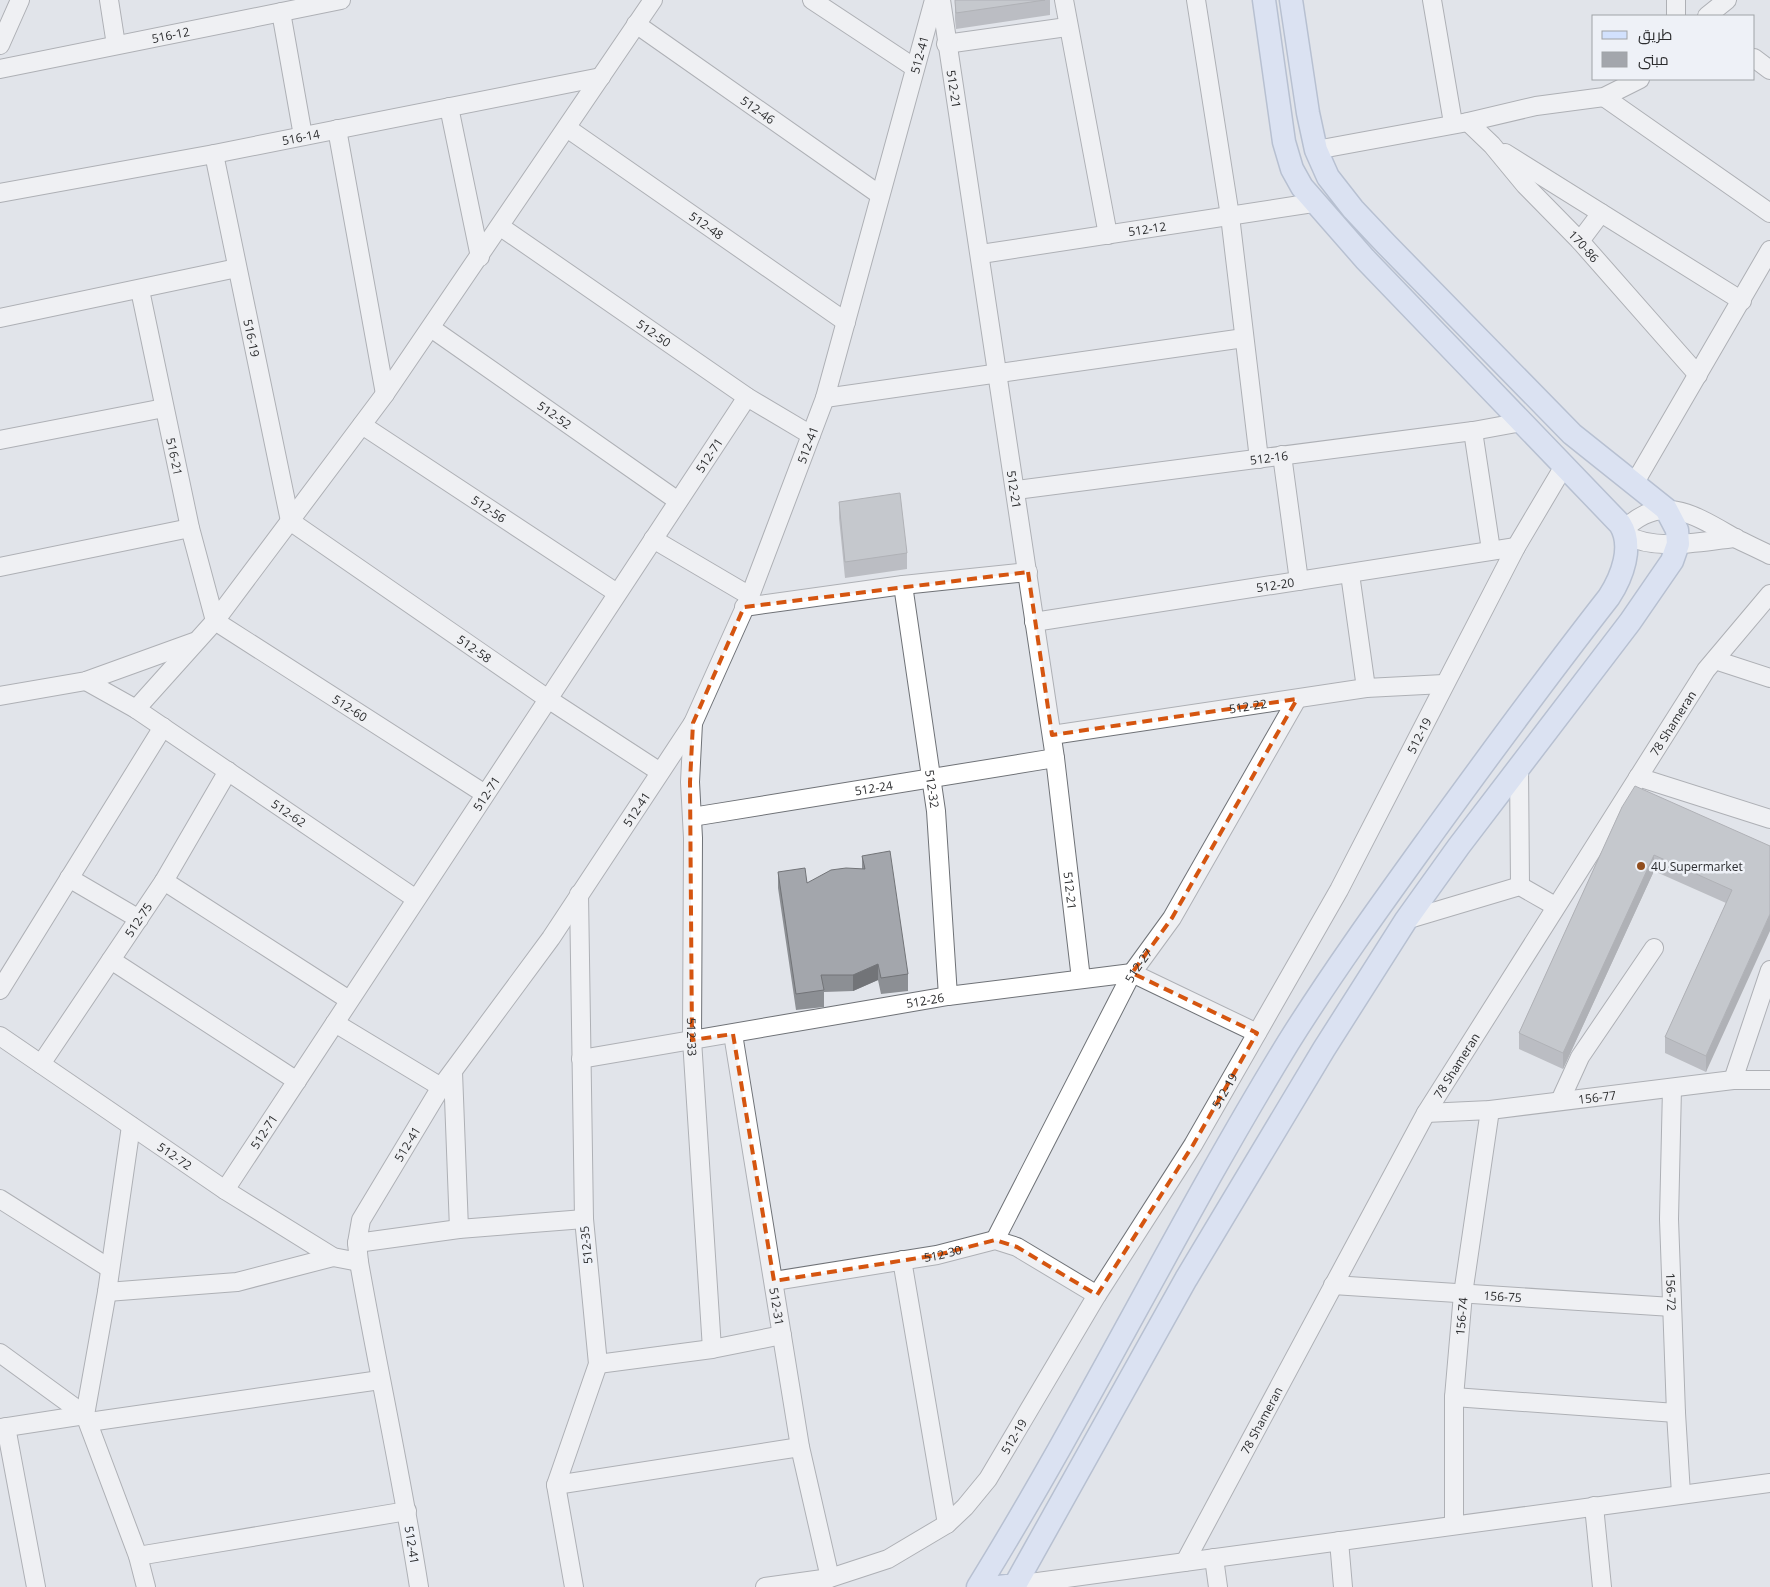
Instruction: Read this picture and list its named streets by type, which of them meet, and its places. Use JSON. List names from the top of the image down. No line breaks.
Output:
{"streets":{"street":["516-12","512-41","512-21","512-46","516-14","512-48","512-12","170-86","512-50","516-19","512-52","512-71","516-21","512-16","512-56","512-20","512-58","512-22","512-60","78 Shameran","512-19","512-24","512-32","512-62","512-75","512-27","512-26","512-33","156-77","512-72","512-35","512-30","156-72","156-75","512-31","156-74"]},"crossings":[["512-41","512-46"],["512-41","512-48"],["512-41","512-50"],["512-41","512-58"],["512-41","512-33"],["512-41","512-72"],["512-41","512-35"],["512-21","512-12"],["512-21","512-16"],["512-21","512-20"],["512-21","512-22"],["512-21","512-24"],["512-21","512-26"],["516-14","516-19"],["512-50","512-71"],["516-19","512-58"],["512-52","512-71"],["512-71","512-56"],["512-71","512-58"],["512-71","512-60"],["512-71","512-62"],["512-71","512-72"],["516-21","512-60"],["512-20","512-19"],["512-22","512-19"],["512-22","512-27"],["78 Shameran","156-77"],["78 Shameran","156-75"],["512-19","512-31"],["512-24","512-32"],["512-24","512-33"],["512-32","512-26"],["512-62","512-75"],["512-75","512-72"],["512-27","512-26"],["512-27","512-30"],["512-26","512-33"],["512-26","512-35"],["512-26","512-31"],["156-77","156-72"],["156-77","156-74"],["512-30","512-31"],["156-72","156-75"],["156-75","156-74"]],"places":["4U Supermarket"],"legend":["طريق","مبنى"]}
